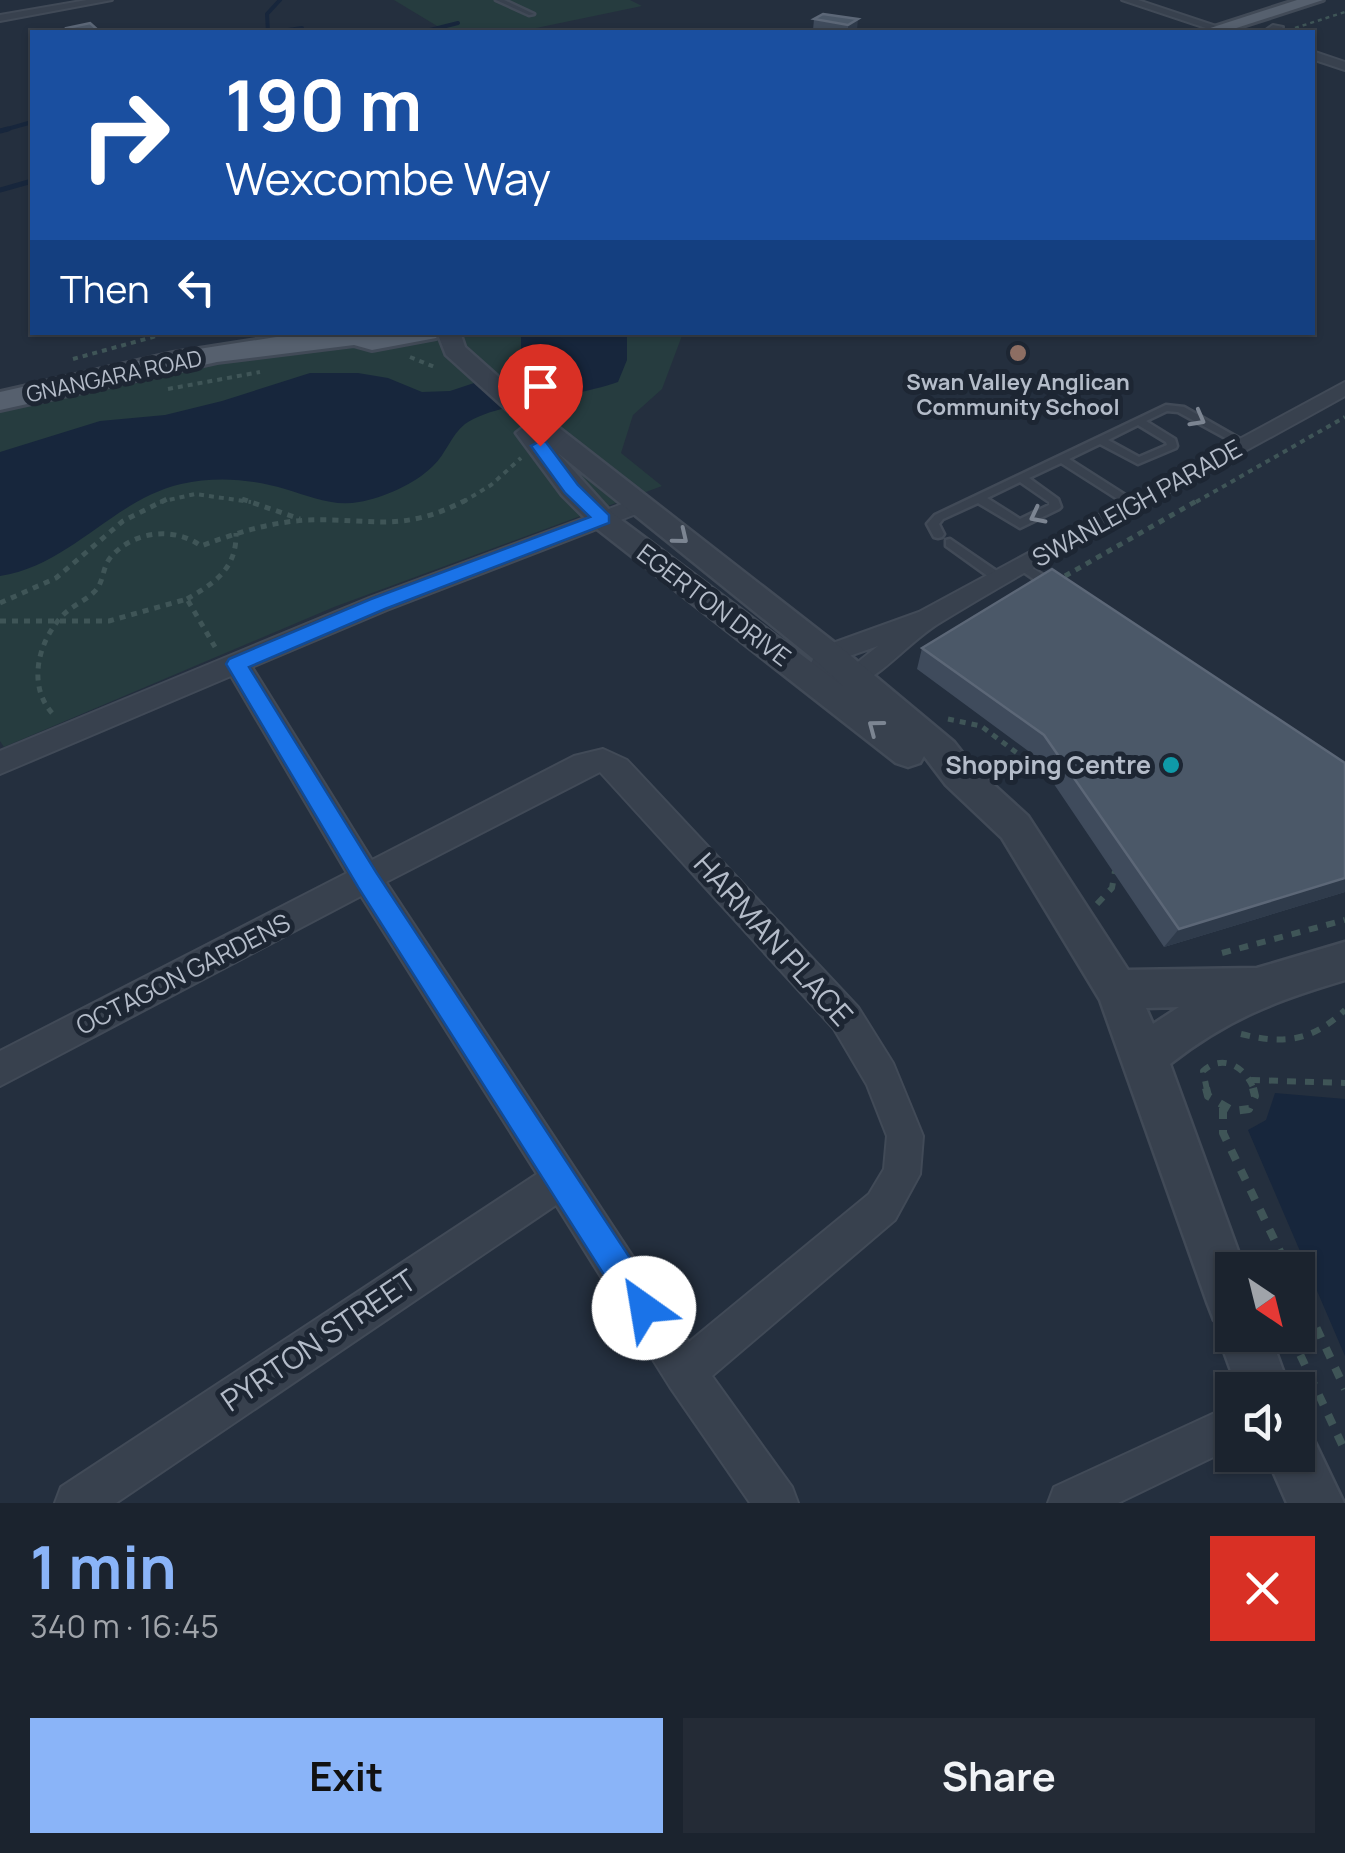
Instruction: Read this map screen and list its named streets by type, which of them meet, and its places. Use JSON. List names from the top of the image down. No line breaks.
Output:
{"streets":{"main road":["GNANGARA ROAD"],"street":["SWANLEIGH PARADE","EGERTON DRIVE","HARMAN PLACE","OCTAGON GARDENS","PYRTON STREET"]},"crossings":[["GNANGARA ROAD","EGERTON DRIVE"],["SWANLEIGH PARADE","EGERTON DRIVE"],["HARMAN PLACE","OCTAGON GARDENS"]],"places":["Swan Valley Anglican Community School","Shopping Centre"],"north":"bottom right","page":{"turn":["190 m","Wexcombe Way"],"then":"Then","heading":["1 min","340 m · 16:45"],"buttons":["Exit","Share"]}}
